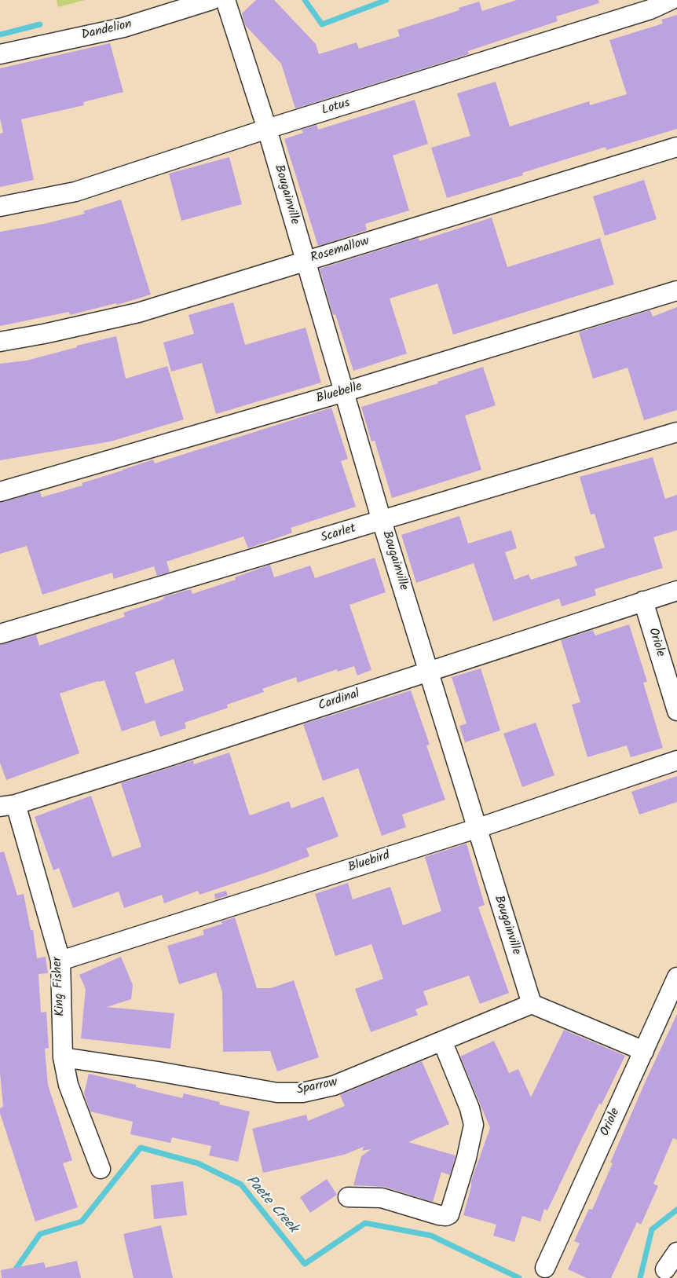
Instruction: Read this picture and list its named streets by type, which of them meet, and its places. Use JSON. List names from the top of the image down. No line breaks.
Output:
{"streets":{"street":["Dandelion","Lotus","Bougainville","Rosemallow","Bluebelle","Scarlet","Oriole","Cardinal","Bluebird","King Fisher","Sparrow"]},"crossings":[["Lotus","Bougainville"],["Bougainville","Rosemallow"],["Bougainville","Bluebelle"],["Bougainville","Scarlet"],["Bougainville","Cardinal"],["Bougainville","Bluebird"],["Bougainville","Sparrow"],["Oriole","Cardinal"],["Cardinal","King Fisher"],["Bluebird","King Fisher"],["King Fisher","Sparrow"]],"water":["Paete Creek"]}
